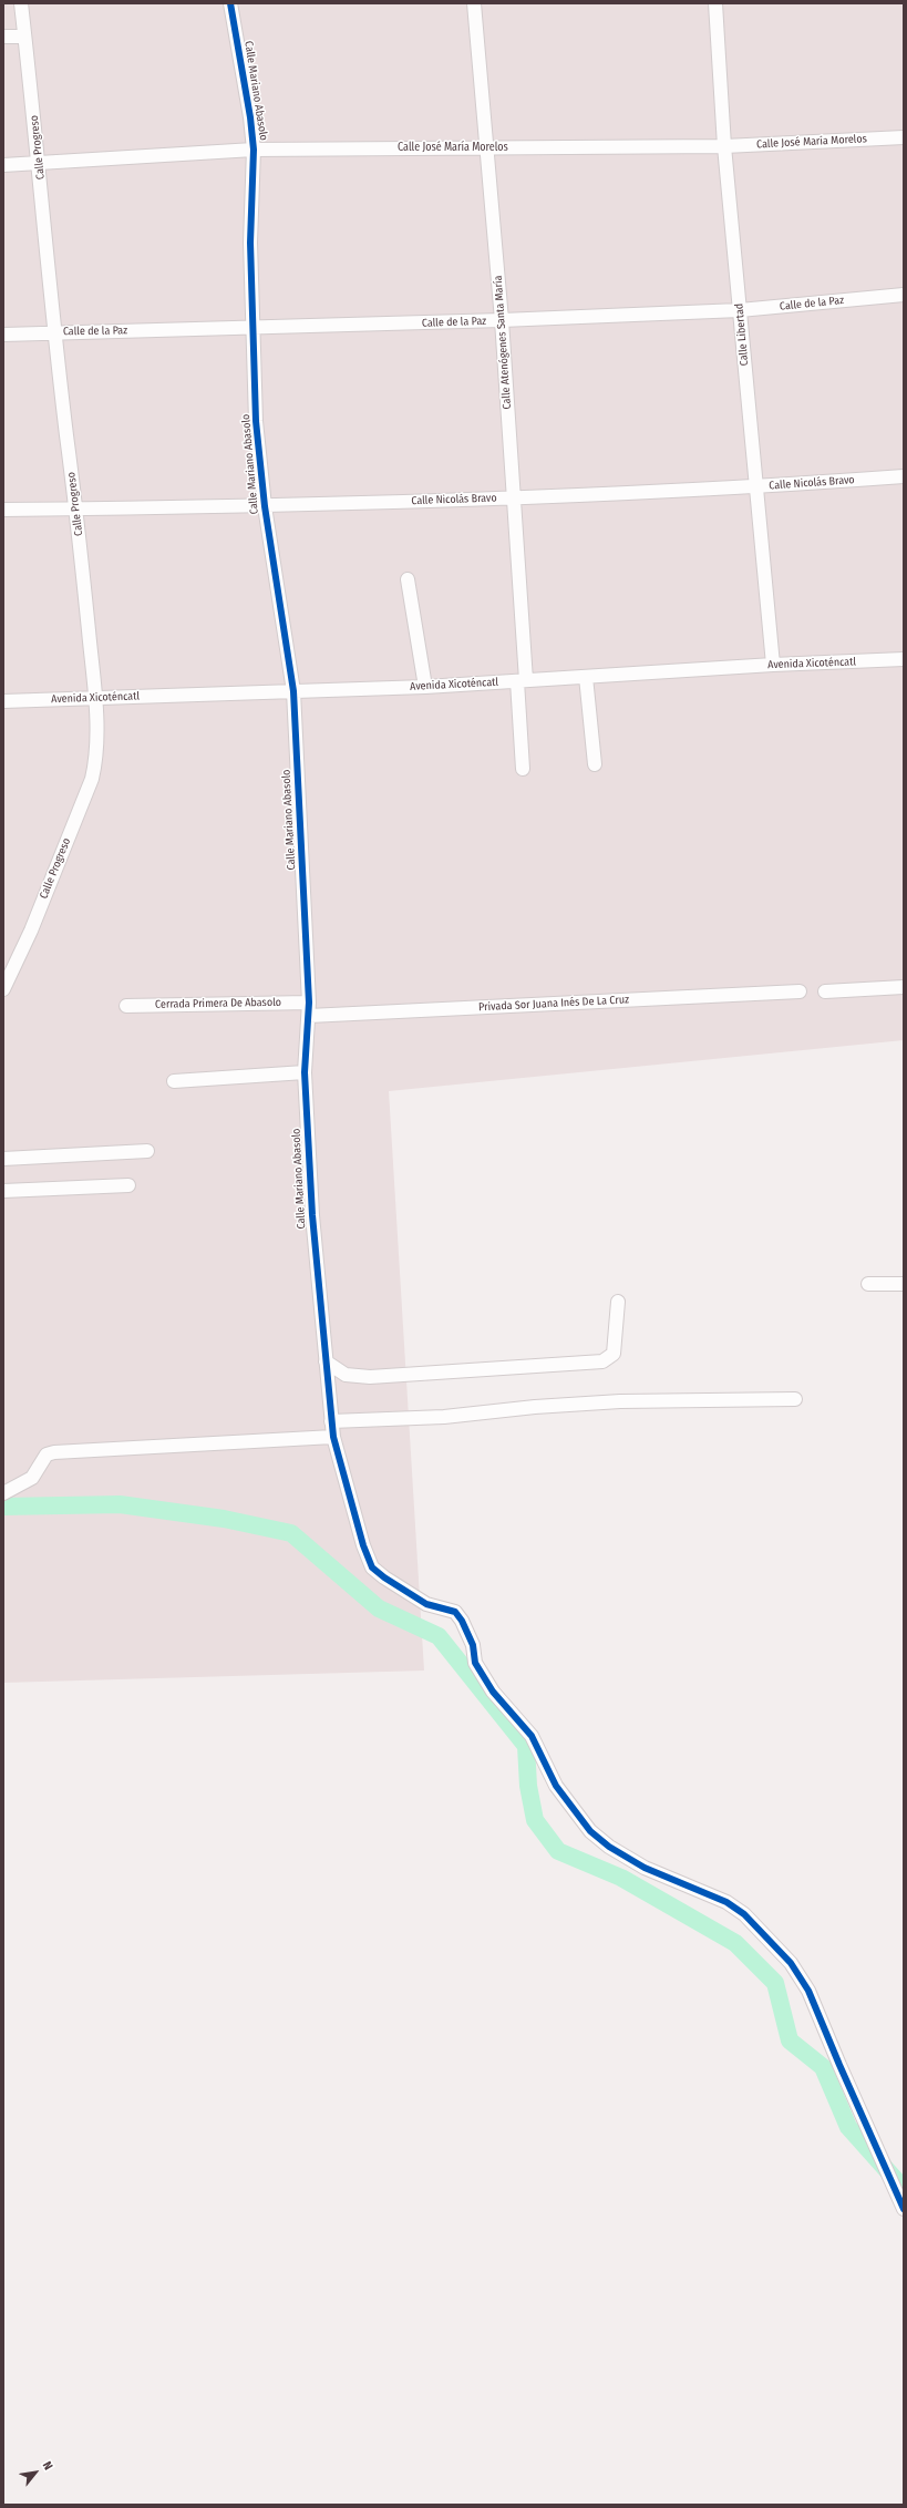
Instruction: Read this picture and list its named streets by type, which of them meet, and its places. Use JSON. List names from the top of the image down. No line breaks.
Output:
{"streets":{"street":["Calle Mariano Abasolo","Calle José María Morelos","Calle Progreso","Calle de la Paz","Calle Libertad","Calle Atenógenes Santa María","Calle Nicolás Bravo","Avenida Xicoténcatl","Cerrada Primera De Abasolo","Privada Sor Juana Inés De La Cruz"]},"crossings":[["Calle Mariano Abasolo","Calle José María Morelos"],["Calle Mariano Abasolo","Calle de la Paz"],["Calle Mariano Abasolo","Calle Nicolás Bravo"],["Calle Mariano Abasolo","Avenida Xicoténcatl"],["Calle Mariano Abasolo","Cerrada Primera De Abasolo"],["Calle Mariano Abasolo","Privada Sor Juana Inés De La Cruz"],["Calle José María Morelos","Calle Progreso"],["Calle José María Morelos","Calle Libertad"],["Calle José María Morelos","Calle Atenógenes Santa María"],["Calle Progreso","Calle de la Paz"],["Calle Progreso","Calle Nicolás Bravo"],["Calle Progreso","Avenida Xicoténcatl"],["Calle de la Paz","Calle Libertad"],["Calle de la Paz","Calle Atenógenes Santa María"],["Calle Libertad","Calle Nicolás Bravo"],["Calle Libertad","Avenida Xicoténcatl"],["Calle Atenógenes Santa María","Calle Nicolás Bravo"],["Calle Atenógenes Santa María","Avenida Xicoténcatl"],["Cerrada Primera De Abasolo","Privada Sor Juana Inés De La Cruz"]],"north":"top right"}
